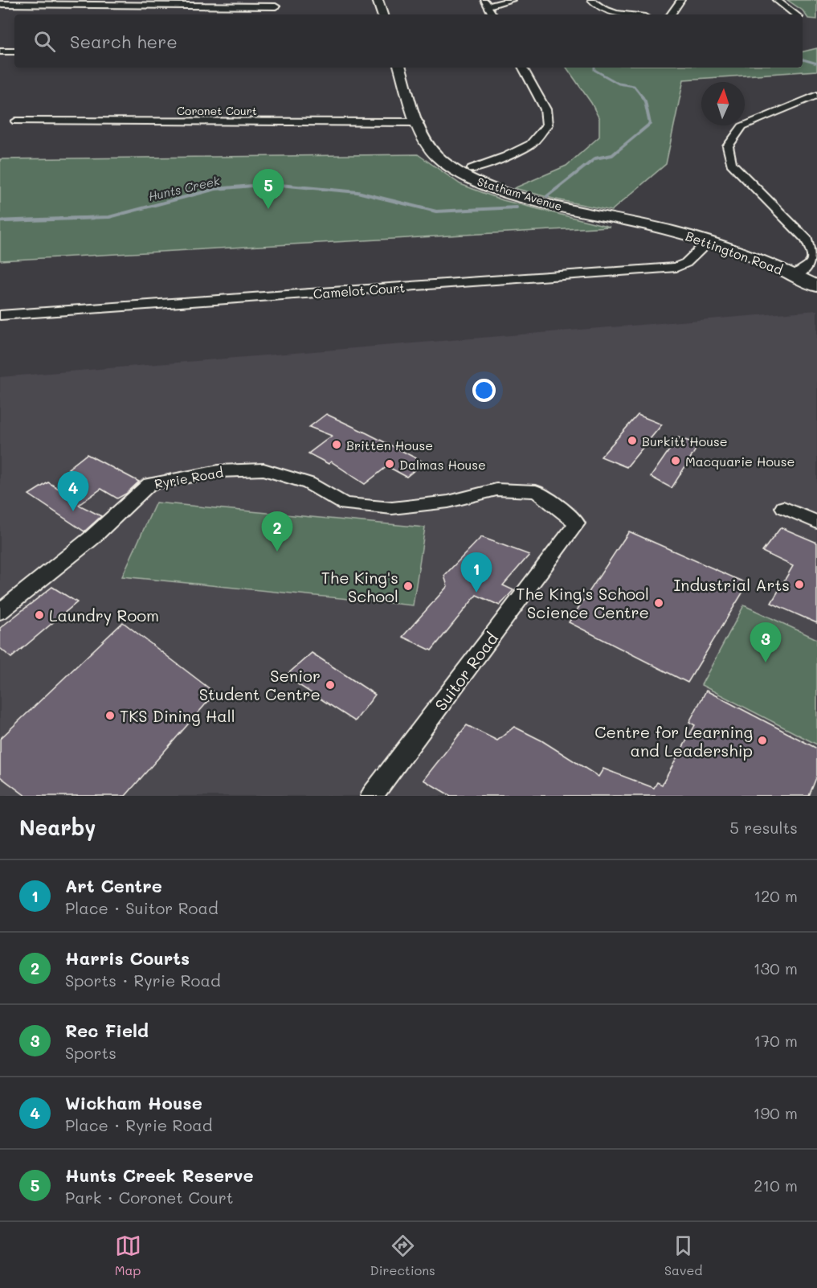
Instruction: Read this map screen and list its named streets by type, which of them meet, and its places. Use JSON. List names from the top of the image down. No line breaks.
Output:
{"streets":{"main road":["Statham Avenue","Bettington Road"],"street":["Coronet Court","Camelot Court","Ryrie Road","Suitor Road"]},"crossings":[["Coronet Court","Statham Avenue"],["Statham Avenue","Bettington Road"],["Bettington Road","Camelot Court"],["Ryrie Road","Suitor Road"]],"water":["Hunts Creek"],"places":["Burkitt House","Britten House","Macquarie House","Dalmas House","Industrial Arts","The King's School","The King's School Science Centre","Laundry Room","Senior Student Centre","TKS Dining Hall","Centre for Learning and Leadership"],"north":"top","page":{"search":"Search here","pins":["5","4","2","1","3"],"heading":["Nearby","5 results"],"list":[{"mark":"1","name":"Art Centre","note":"Place · Suitor Road","value":"120 m"},{"mark":"2","name":"Harris Courts","note":"Sports · Ryrie Road","value":"130 m"},{"mark":"3","name":"Rec Field","note":"Sports","value":"170 m"},{"mark":"4","name":"Wickham House","note":"Place · Ryrie Road","value":"190 m"},{"mark":"5","name":"Hunts Creek Reserve","note":"Park · Coronet Court","value":"210 m"}],"nav":["Map","Directions","Saved"]}}
